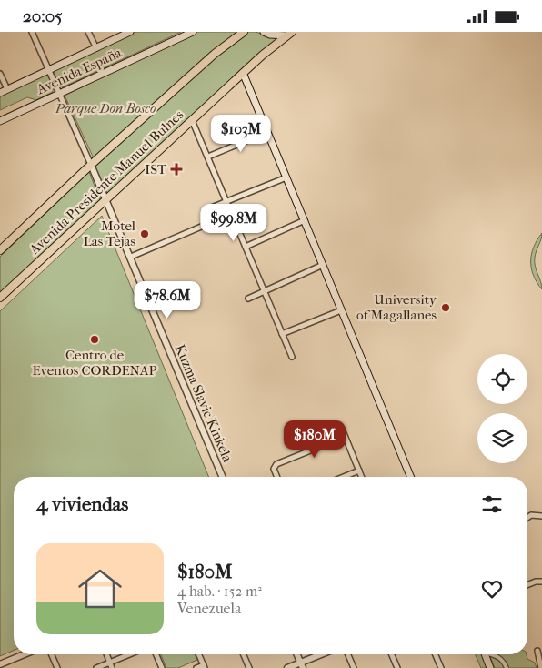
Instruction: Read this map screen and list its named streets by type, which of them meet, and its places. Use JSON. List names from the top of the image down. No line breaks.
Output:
{"streets":{"main road":["Avenida España","Avenida Presidente Manuel Bulnes"],"street":["Kuzma Slavic Kinkela"]},"crossings":[["Avenida España","Kuzma Slavic Kinkela"],["Avenida Presidente Manuel Bulnes","Kuzma Slavic Kinkela"]],"parks":["Parque Don Bosco"],"places":{"health":["IST"],"other":["Motel Las Tejas","University of Magallanes","Centro de Eventos CORDENAP"]},"page":{"status":"20:05","price":["$103M","$99.8M","$78.6M","$180M"],"heading":"4 viviendas","list":[{"name":"$180M","note":"4 hab. · 152 m² · Venezuela"}]}}
